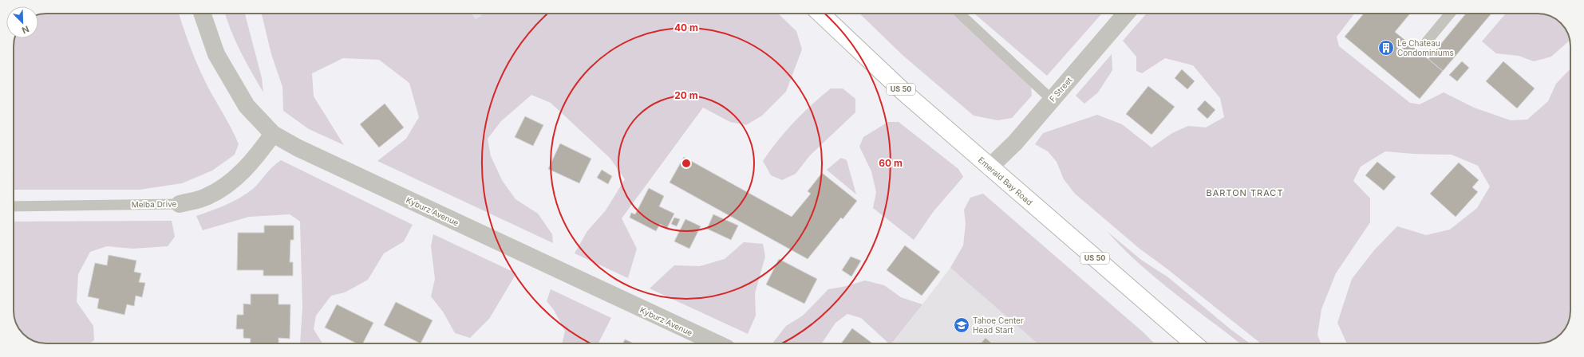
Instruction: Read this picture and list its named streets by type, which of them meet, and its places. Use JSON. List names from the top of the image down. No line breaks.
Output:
{"streets":{"highway":["US 50","Emerald Bay Road"],"street":["F Street","Melba Drive","Kyburz Avenue"]},"crossings":[["F Street","Emerald Bay Road"],["Melba Drive","Kyburz Avenue"]],"districts":["BARTON TRACT"],"places":{"building":["Le Chateau Condominiums"],"school or university":["Tahoe Center Head Start"]},"north":"bottom right","rings":["40 m","20 m","60 m"]}
